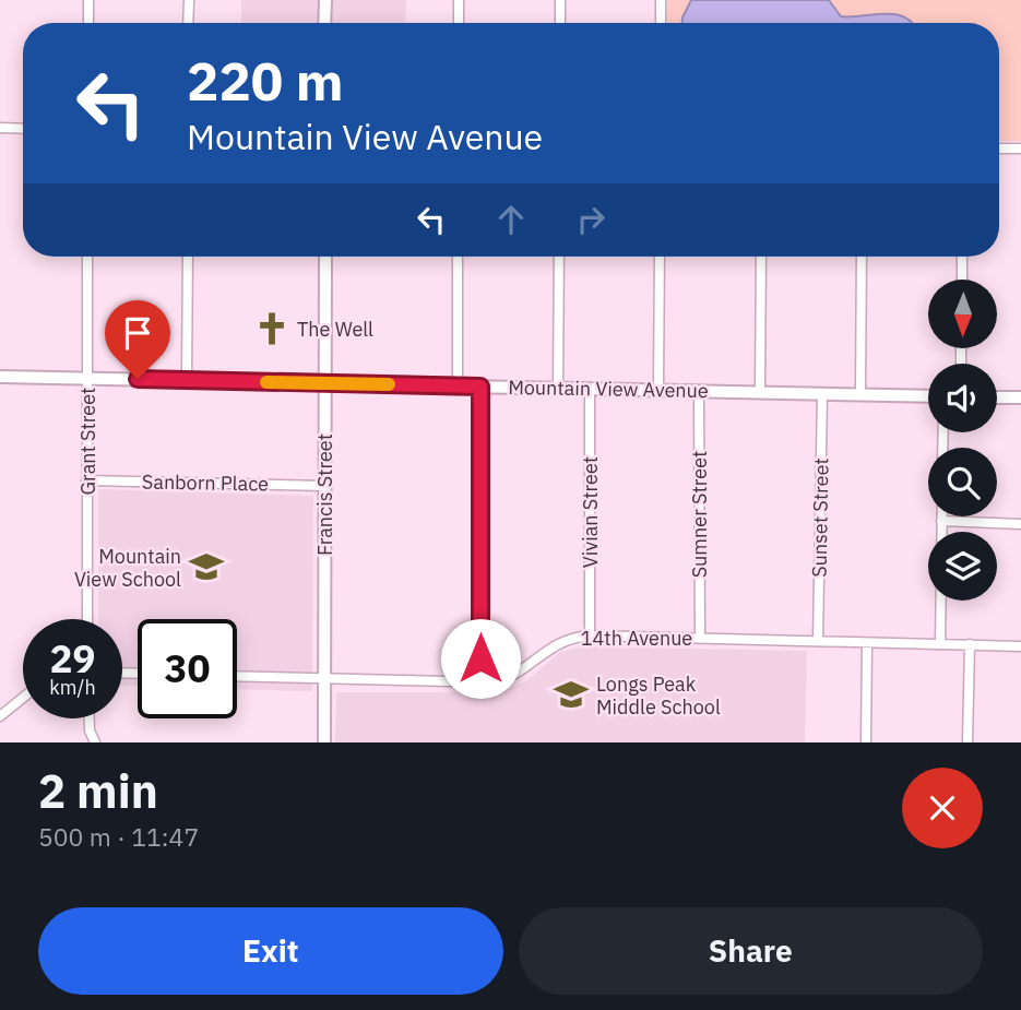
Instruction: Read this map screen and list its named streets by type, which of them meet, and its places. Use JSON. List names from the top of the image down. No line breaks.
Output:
{"streets":{"street":["Mountain View Avenue","Grant Street","Sanborn Place","Francis Street","Vivian Street","Sumner Street","Sunset Street","14th Avenue"]},"crossings":[["Mountain View Avenue","Grant Street"],["Mountain View Avenue","Francis Street"],["Mountain View Avenue","Vivian Street"],["Mountain View Avenue","Sumner Street"],["Mountain View Avenue","Sunset Street"],["Grant Street","Sanborn Place"],["Sanborn Place","Francis Street"],["Francis Street","14th Avenue"],["Vivian Street","14th Avenue"],["Sumner Street","14th Avenue"],["Sunset Street","14th Avenue"]],"places":{"church":["The Well"],"school or university":["Mountain View School","Longs Peak Middle School"]},"north":"bottom","page":{"turn":["220 m","Mountain View Avenue"],"speed":"29 km/h","limit":"30","heading":["2 min","500 m · 11:47"],"buttons":["Exit","Share"]}}
